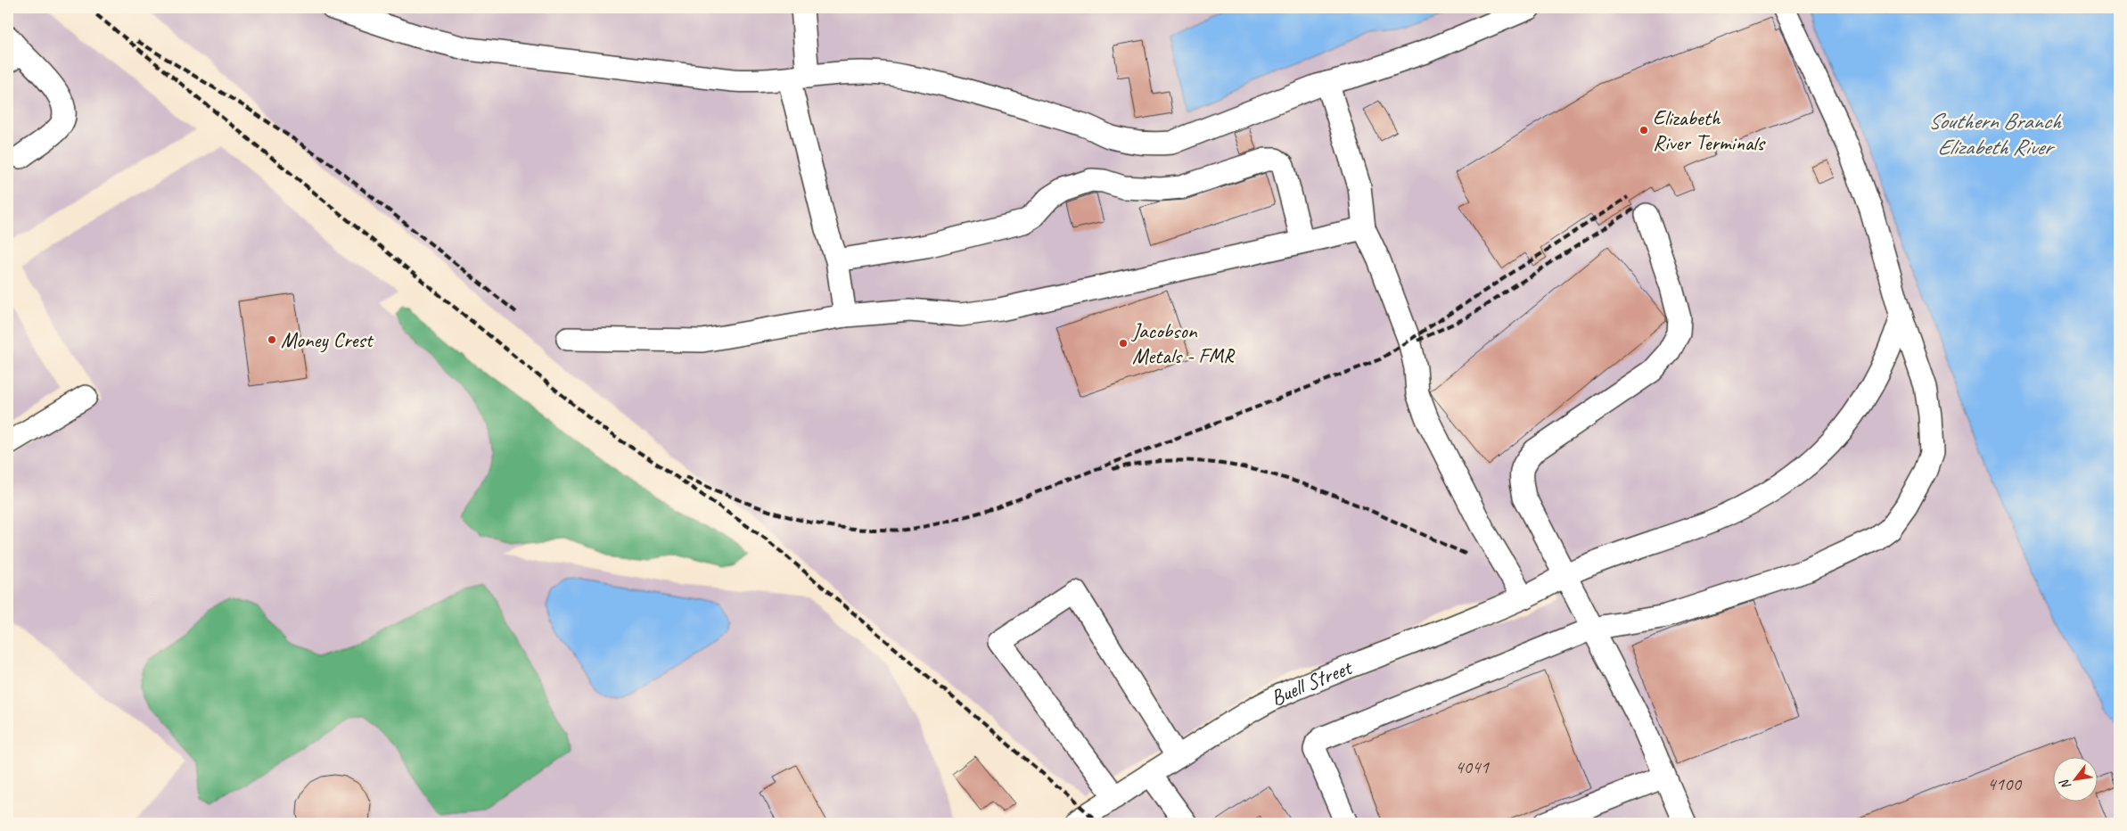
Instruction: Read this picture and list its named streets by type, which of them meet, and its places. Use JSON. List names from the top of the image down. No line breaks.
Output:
{"streets":{"street":["Buell Street"]},"water":["Southern Branch Elizabeth River"],"places":["Elizabeth River Terminals","Money Crest","Jacobson Metals - FMR"],"house_numbers":["4041","4100"],"north":"bottom left"}
